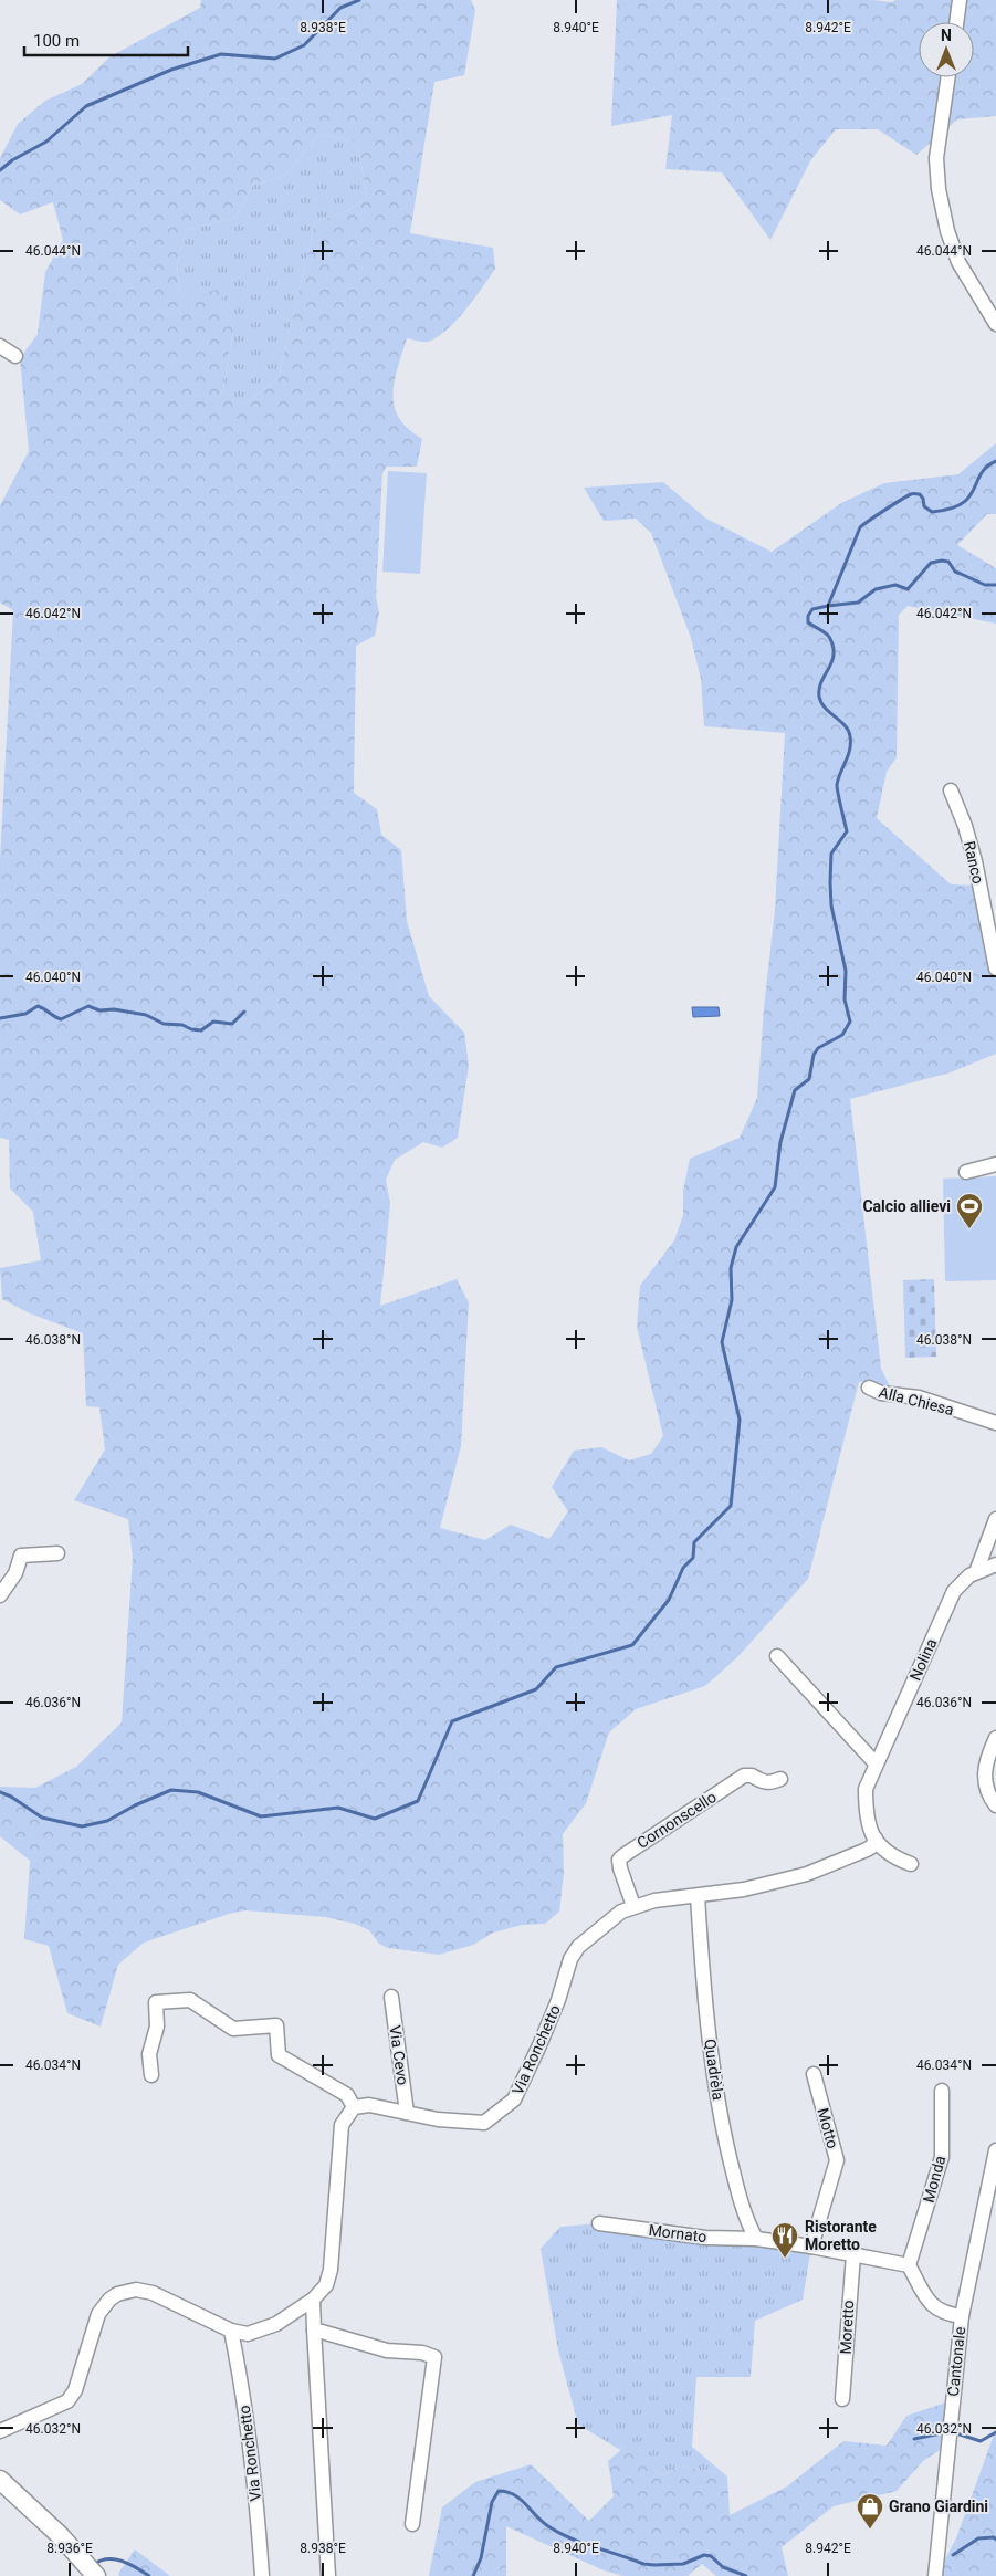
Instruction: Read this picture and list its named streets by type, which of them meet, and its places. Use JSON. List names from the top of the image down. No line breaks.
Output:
{"streets":{"street":["Ranco","Alla Chiesa","Nolina","Cornonscello","Via Ronchetto","Via Cevo","Quadrèla","Motto","Monda","Mornato","Moretto","Cantonale"]},"crossings":[["Cornonscello","Via Ronchetto"],["Via Ronchetto","Via Cevo"],["Quadrèla","Mornato"]],"places":{"sports":["Calcio allievi"],"restaurant":["Ristorante Moretto"],"shop":["Grano Giardini"]},"scale_bar":"100 m","north":"top","coordinates":["8.938°E","8.940°E","8.942°E","46.044°N","46.042°N","46.040°N","46.038°N","46.036°N","46.034°N","46.032°N","8.936°E"]}
